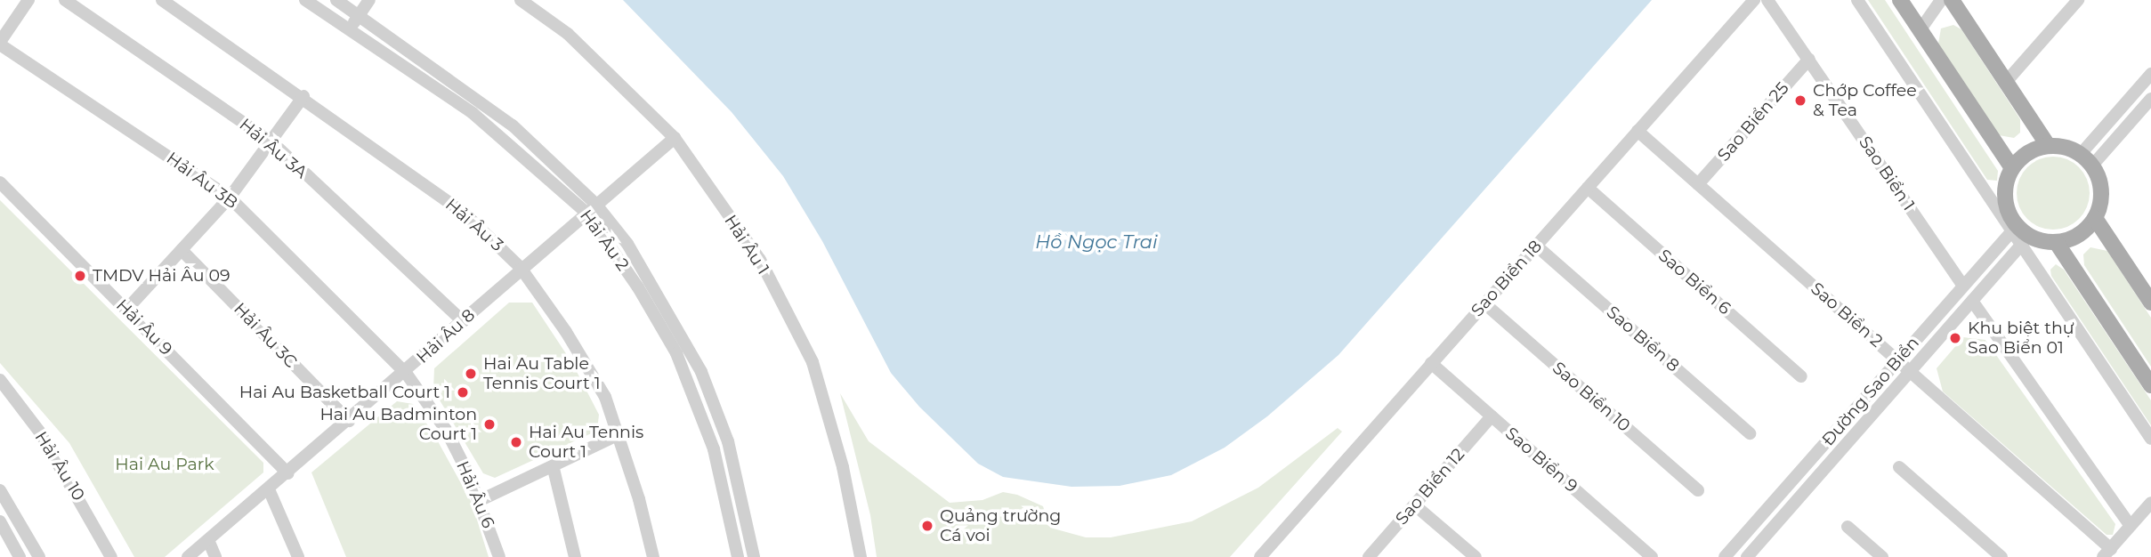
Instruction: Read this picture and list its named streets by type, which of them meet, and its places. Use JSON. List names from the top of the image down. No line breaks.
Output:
{"streets":{"street":["Sao Biển 25","Hải Âu 3A","Sao Biển 1","Hải Âu 3B","Hải Âu 3","Hải Âu 2","Hải Âu 1","Sao Biển 18","Sao Biển 6","Sao Biển 2","Hải Âu 9","Hải Âu 3C","Hải Âu 8","Sao Biển 8","Đường Sao Biển","Sao Biển 10","Sao Biển 9","Hải Âu 10","Sao Biển 12","Hải Âu 6"]},"crossings":[["Sao Biển 25","Sao Biển 1"],["Sao Biển 25","Sao Biển 2"],["Hải Âu 3A","Hải Âu 8"],["Sao Biển 1","Đường Sao Biển"],["Hải Âu 3B","Hải Âu 8"],["Hải Âu 3B","Hải Âu 6"],["Hải Âu 3","Hải Âu 8"],["Hải Âu 2","Hải Âu 8"],["Hải Âu 1","Hải Âu 8"],["Sao Biển 18","Sao Biển 6"],["Sao Biển 18","Sao Biển 2"],["Sao Biển 18","Sao Biển 8"],["Sao Biển 18","Sao Biển 10"],["Sao Biển 18","Sao Biển 9"],["Sao Biển 2","Đường Sao Biển"],["Hải Âu 9","Hải Âu 8"],["Hải Âu 3C","Hải Âu 8"],["Hải Âu 8","Hải Âu 6"],["Sao Biển 9","Sao Biển 12"]],"water":["Hồ Ngọc Trai"],"parks":["Hai Au Park"],"places":["Chớp Coffee & Tea","TMDV Hải Âu 09","Khu biệt thự Sao Biển 01","Hai Au Table Tennis Court 1","Hai Au Basketball Court 1","Hai Au Badminton Court 1","Hai Au Tennis Court 1","Quảng trường Cá voi"]}
